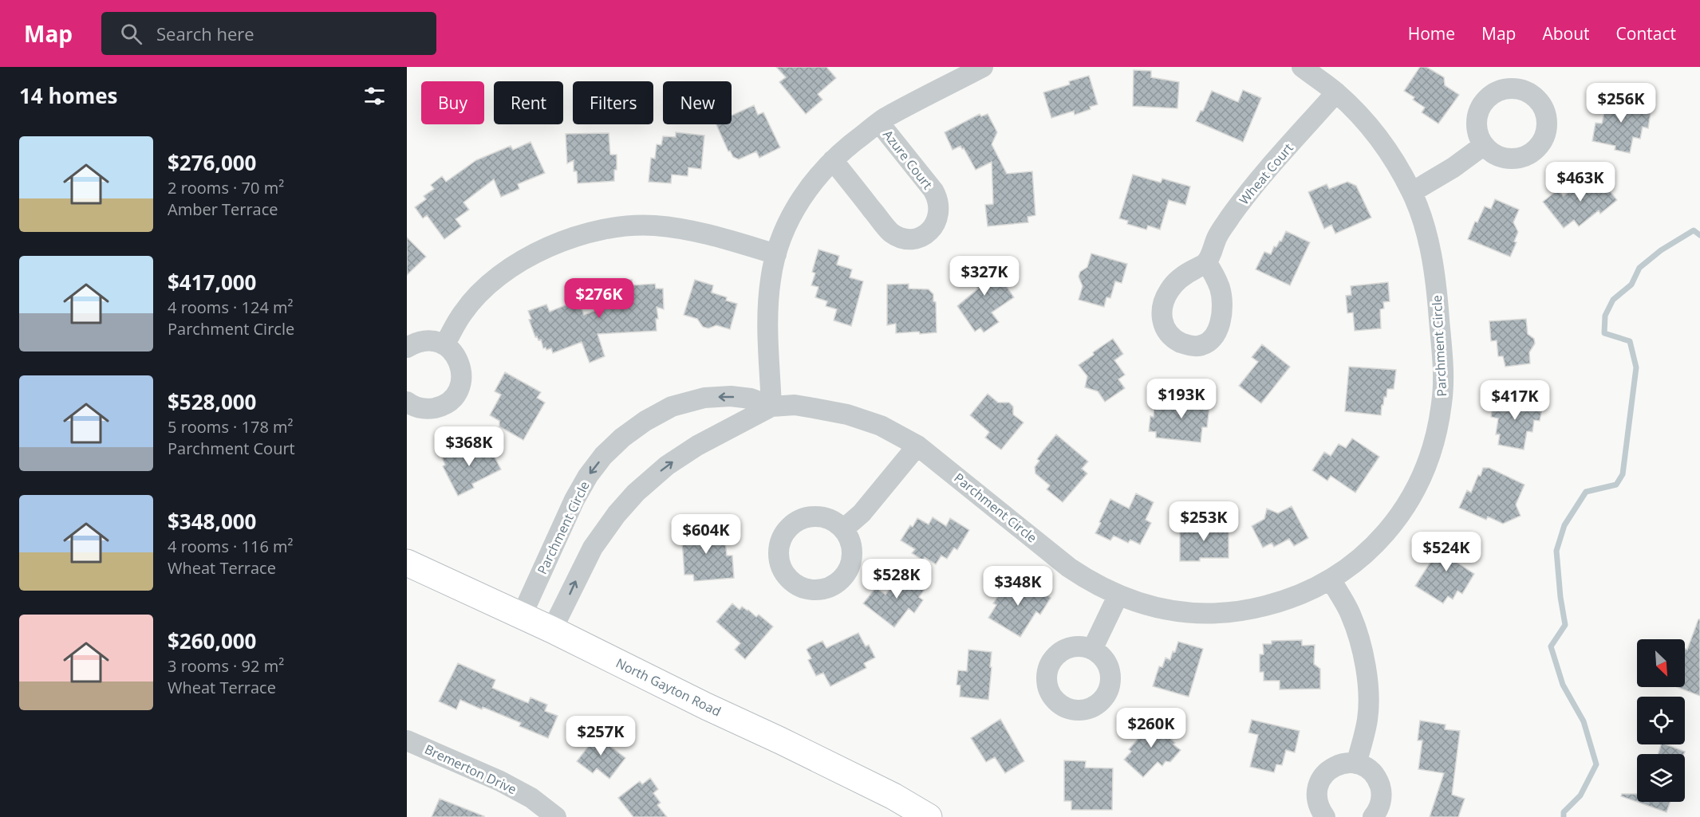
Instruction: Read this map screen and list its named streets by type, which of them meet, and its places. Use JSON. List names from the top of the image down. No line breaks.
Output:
{"streets":{"street":["Azure Court","Wheat Court","Parchment Circle","North Gayton Road","Bremerton Drive"]},"crossings":[["Wheat Court","Parchment Circle"],["Parchment Circle","North Gayton Road"]],"north":"bottom right","page":{"header":"Map","search":"Search here","nav":["Home","Map","About","Contact"],"heading":"14 homes","chip":["Buy","Rent","Filters","New"],"price":["$256K","$463K","$327K","$276K","$193K","$417K","$368K","$253K","$604K","$524K","$528K","$348K","$260K","$257K"],"list":[{"name":"$276,000","note":"2 rooms · 70 m² · Amber Terrace"},{"name":"$417,000","note":"4 rooms · 124 m² · Parchment Circle"},{"name":"$528,000","note":"5 rooms · 178 m² · Parchment Court"},{"name":"$348,000","note":"4 rooms · 116 m² · Wheat Terrace"},{"name":"$260,000","note":"3 rooms · 92 m² · Wheat Terrace"}]}}
